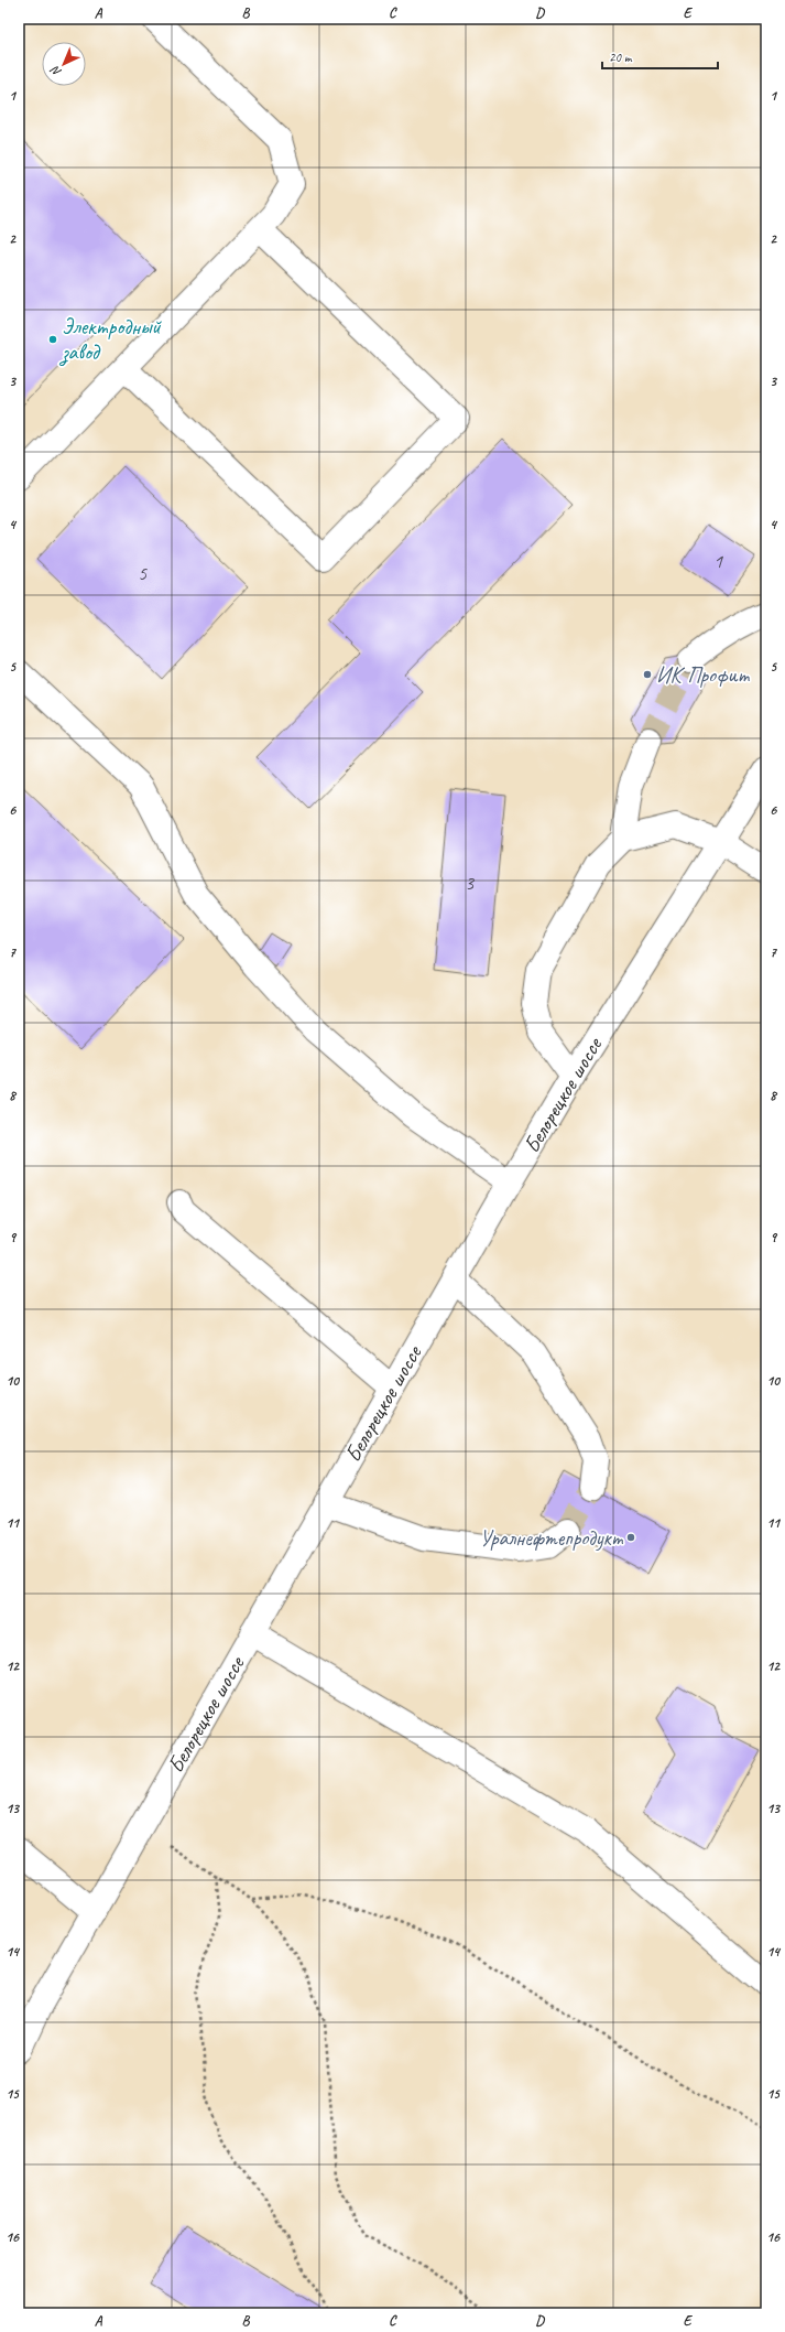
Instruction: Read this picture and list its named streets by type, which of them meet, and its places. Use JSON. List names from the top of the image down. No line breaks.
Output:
{"streets":{"main road":["Белорецкое шоссе"]},"places":["Электродный завод","ИК Профит","Уралнефтепродукт"],"house_numbers":["1","5","3"],"scale_bar":"20 m","north":"bottom left","grid":{"columns":["A","B","C","D","E"],"rows":["1","2","3","4","5","6","7","8","9","10","11","12","13","14","15","16"]}}
